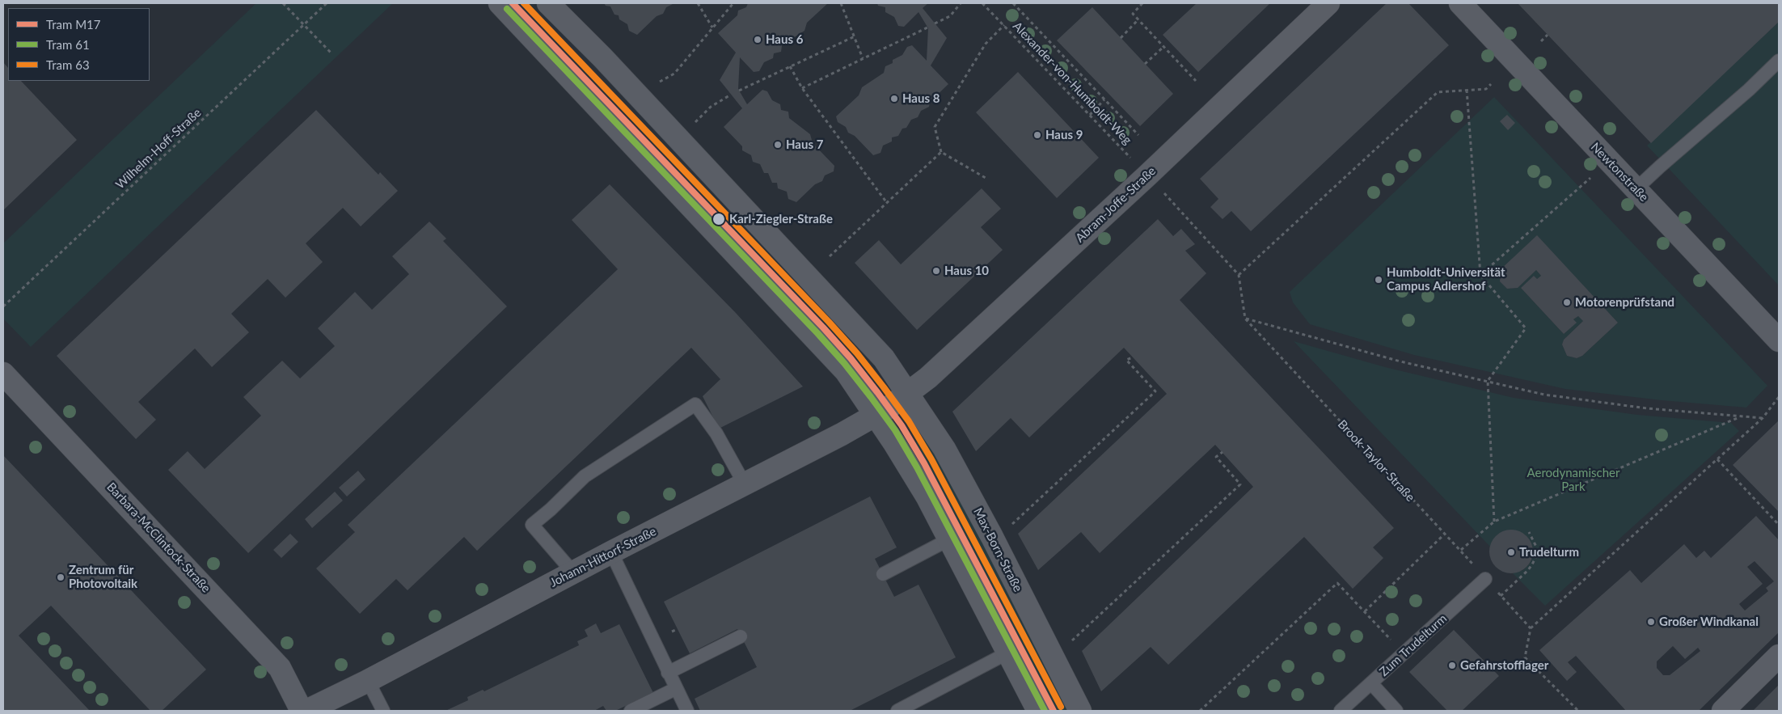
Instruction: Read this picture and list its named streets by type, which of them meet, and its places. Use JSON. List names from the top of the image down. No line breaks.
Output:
{"streets":{"street":["Newtonstraße","Abram-Joffe-Straße","Barbara-McClintock-Straße","Max-Born-Straße","Johann-Hittorf-Straße"],"lane":["Zum Trudelturm"],"path":["Alexander-von-Humboldt-Weg","Wilhelm-Hoff-Straße","Brook-Taylor-Straße"]},"crossings":[["Alexander-von-Humboldt-Weg","Abram-Joffe-Straße"],["Abram-Joffe-Straße","Max-Born-Straße"],["Abram-Joffe-Straße","Johann-Hittorf-Straße"],["Brook-Taylor-Straße","Zum Trudelturm"],["Max-Born-Straße","Johann-Hittorf-Straße"]],"parks":["Aerodynamischer Park"],"places":["Haus 6","Haus 8","Haus 9","Haus 7","Karl-Ziegler-Straße","Haus 10","Humboldt-Universität Campus Adlershof","Motorenprüfstand","Trudelturm","Zentrum für Photovoltaik","Großer Windkanal","Gefahrstofflager"],"lines":["tram line M17","tram line 63","tram line 61"],"legend":["Tram M17","Tram 61","Tram 63"]}
